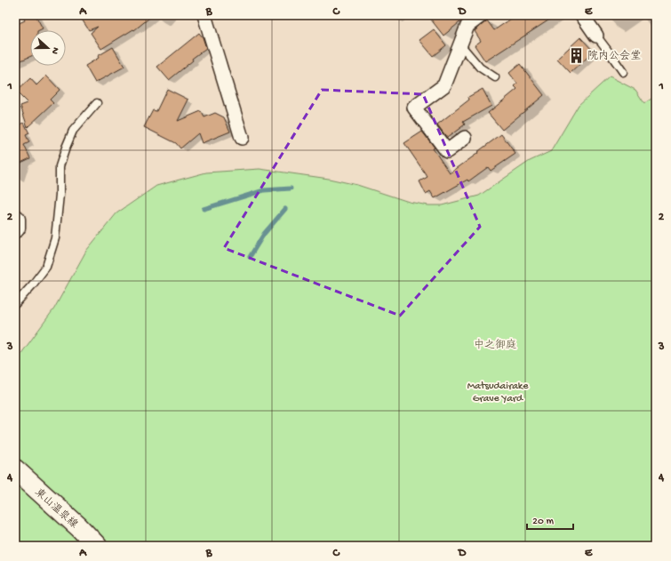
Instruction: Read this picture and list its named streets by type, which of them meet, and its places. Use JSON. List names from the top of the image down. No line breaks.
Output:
{"streets":{"main road":["東山温泉線"]},"parks":["中之御庭","Matsudairake Grave Yard"],"places":{"building":["院内公会堂"]},"scale_bar":"20 m","north":"right","grid":{"columns":["A","B","C","D","E"],"rows":["1","2","3","4"]}}
